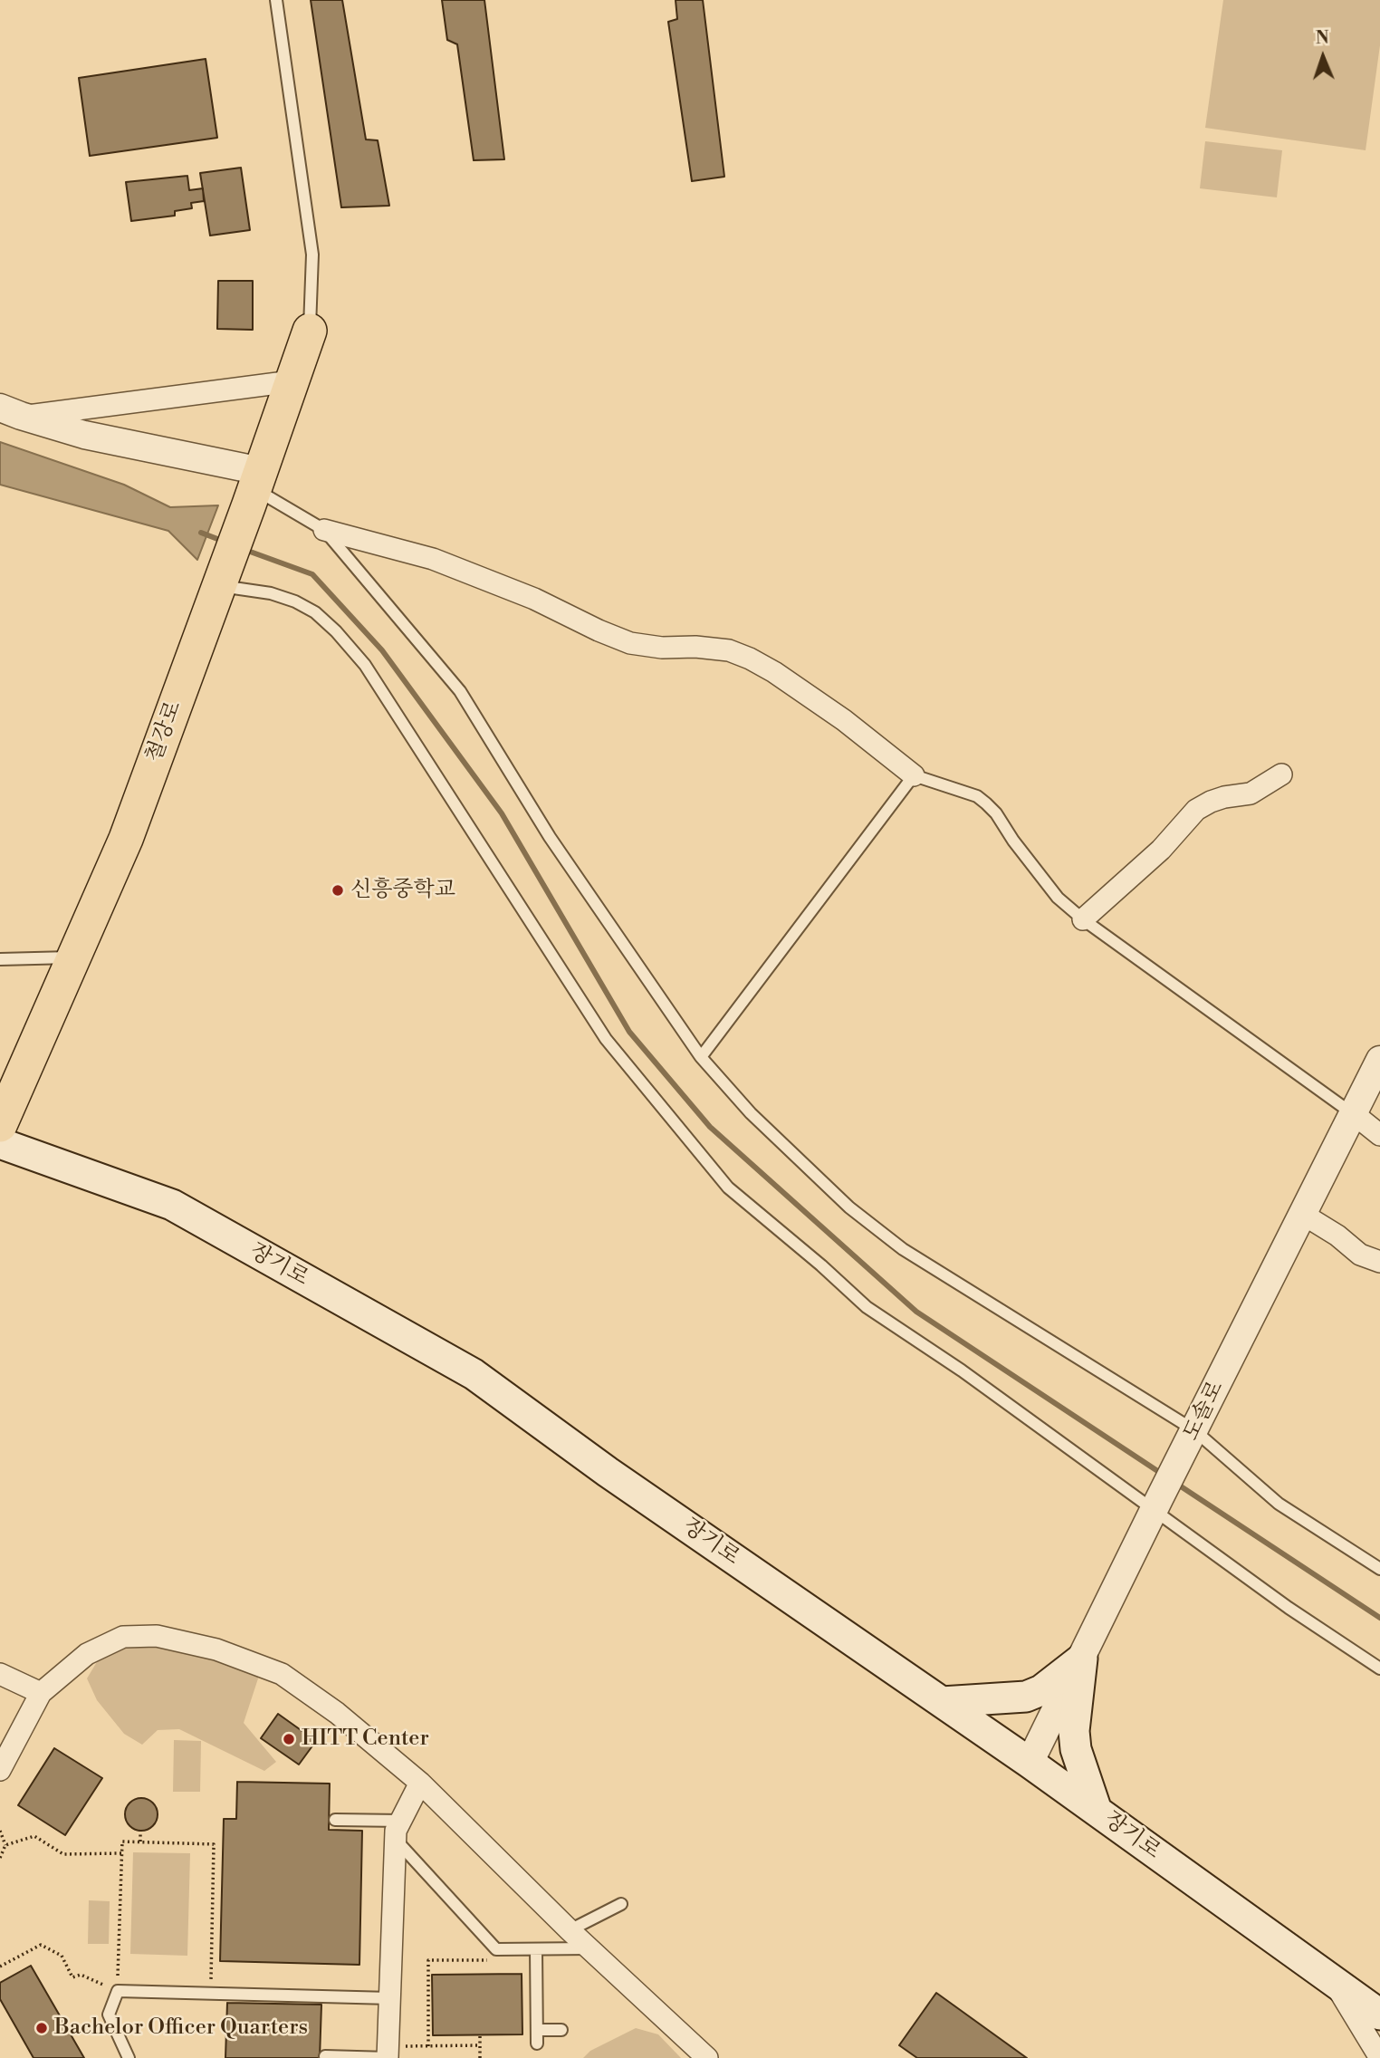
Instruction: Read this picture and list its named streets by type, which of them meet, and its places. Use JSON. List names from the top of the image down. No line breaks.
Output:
{"streets":{"main road":["철강로","장기로"],"street":["도솔로"]},"crossings":[["장기로","도솔로"]],"places":["신흥중학교","HITT Center","Bachelor Officer Quarters"],"north":"top"}
